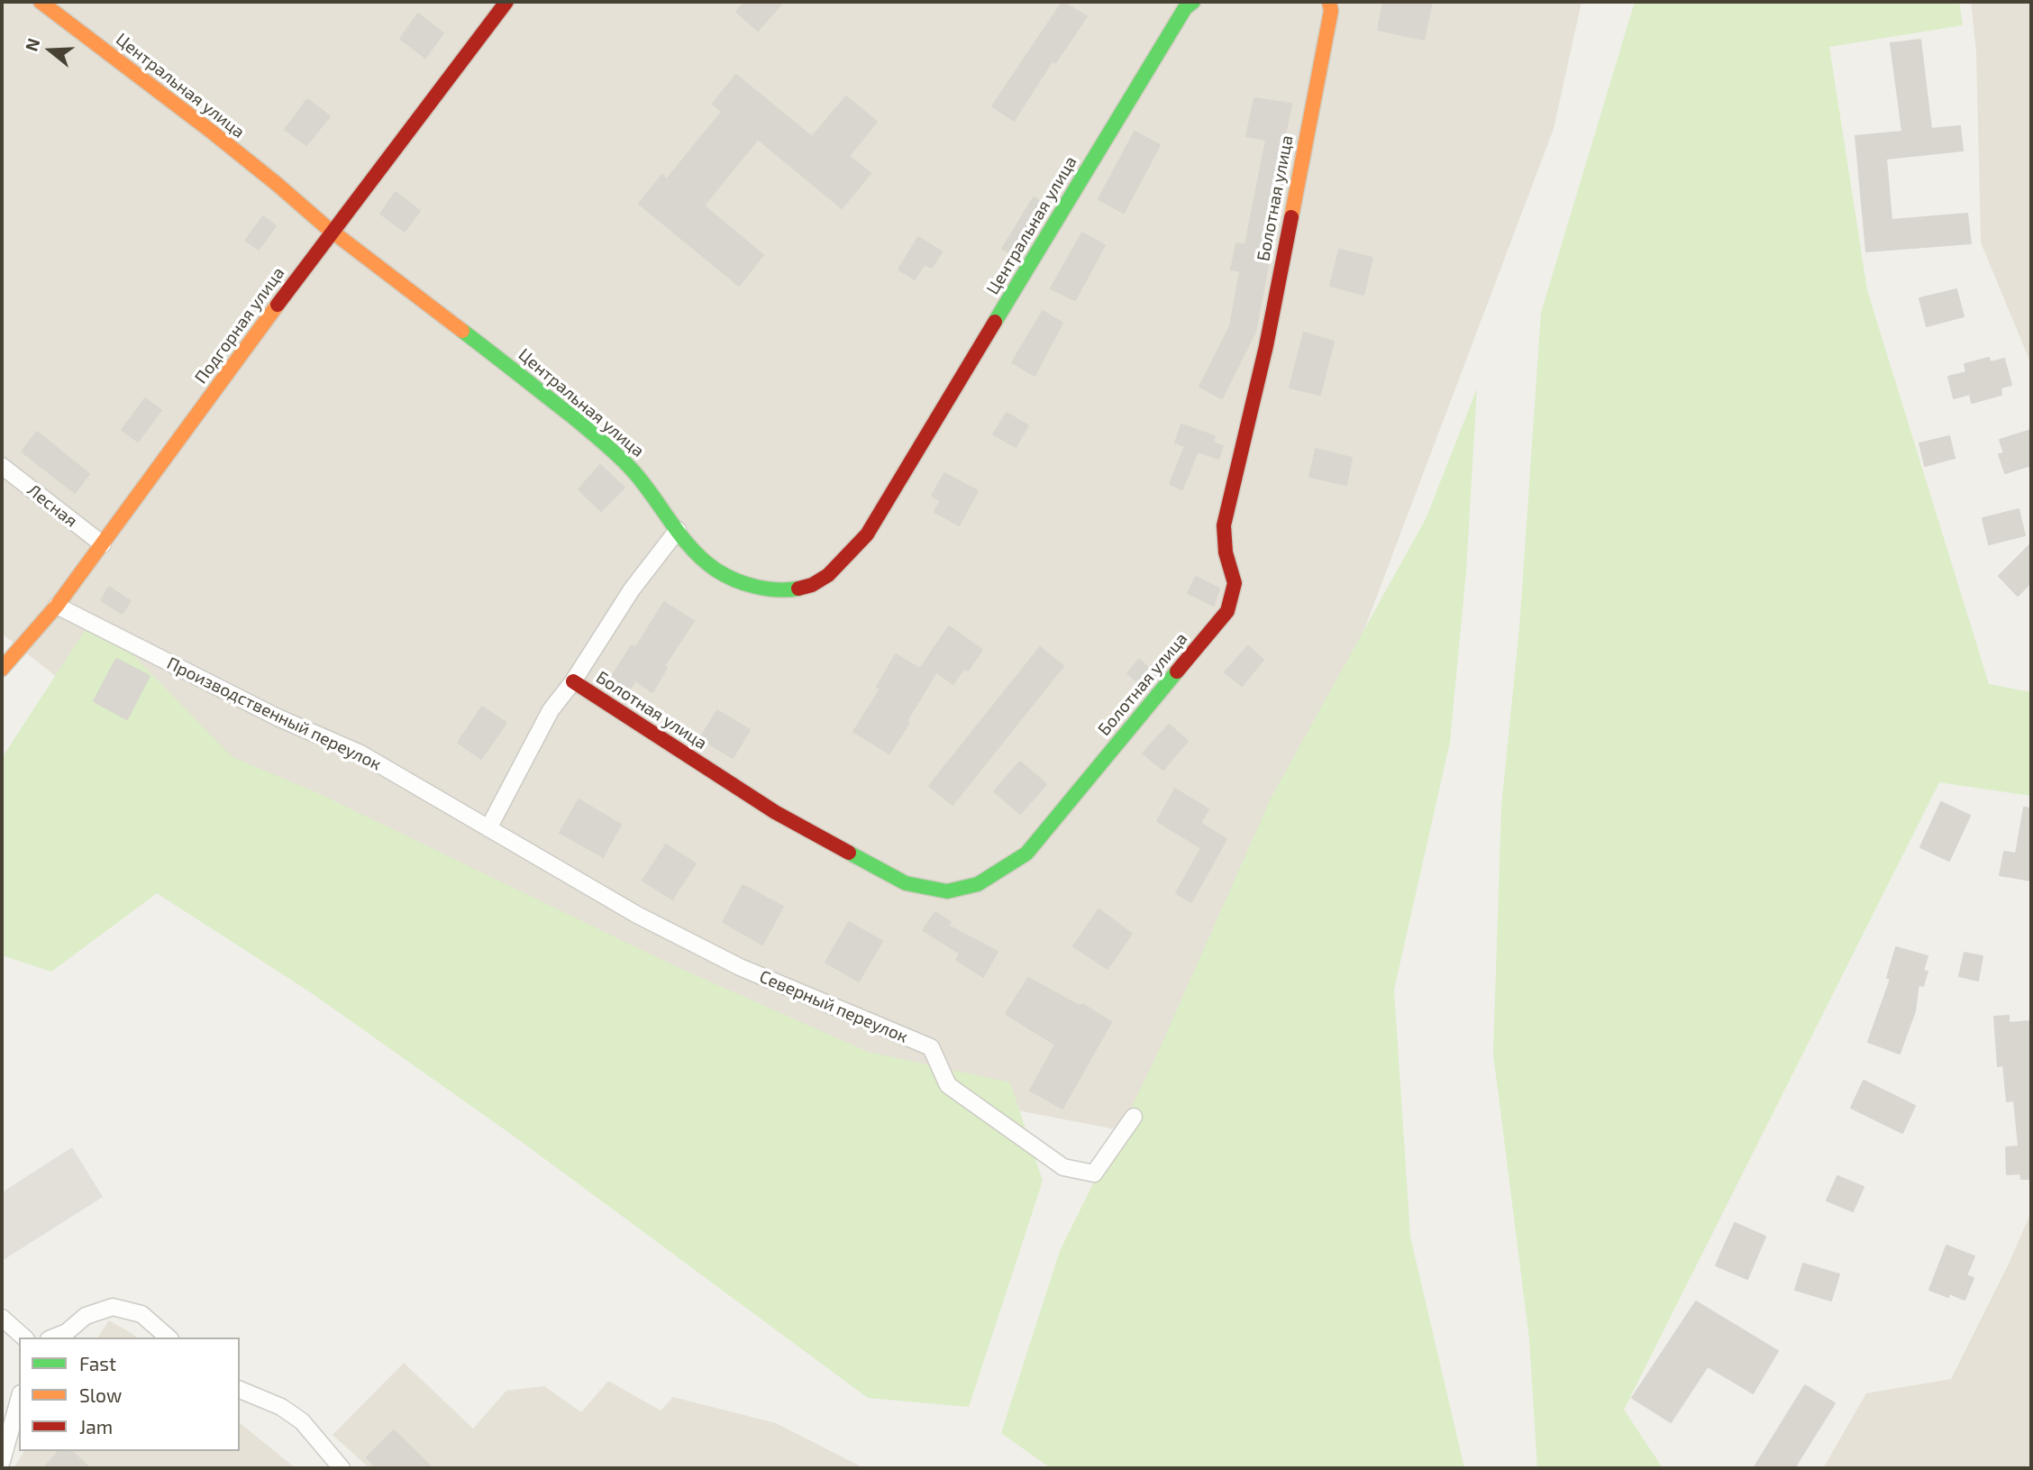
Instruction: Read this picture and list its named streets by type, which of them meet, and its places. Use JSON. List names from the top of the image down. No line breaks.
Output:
{"streets":{"street":["Центральная улица","Болотная улица","Подгорная улица","Лесная","Производственный переулок","Северный переулок"]},"crossings":[["Центральная улица","Подгорная улица"],["Подгорная улица","Лесная"],["Подгорная улица","Производственный переулок"],["Производственный переулок","Северный переулок"]],"legend":["Fast","Slow","Jam"],"north":"left"}
